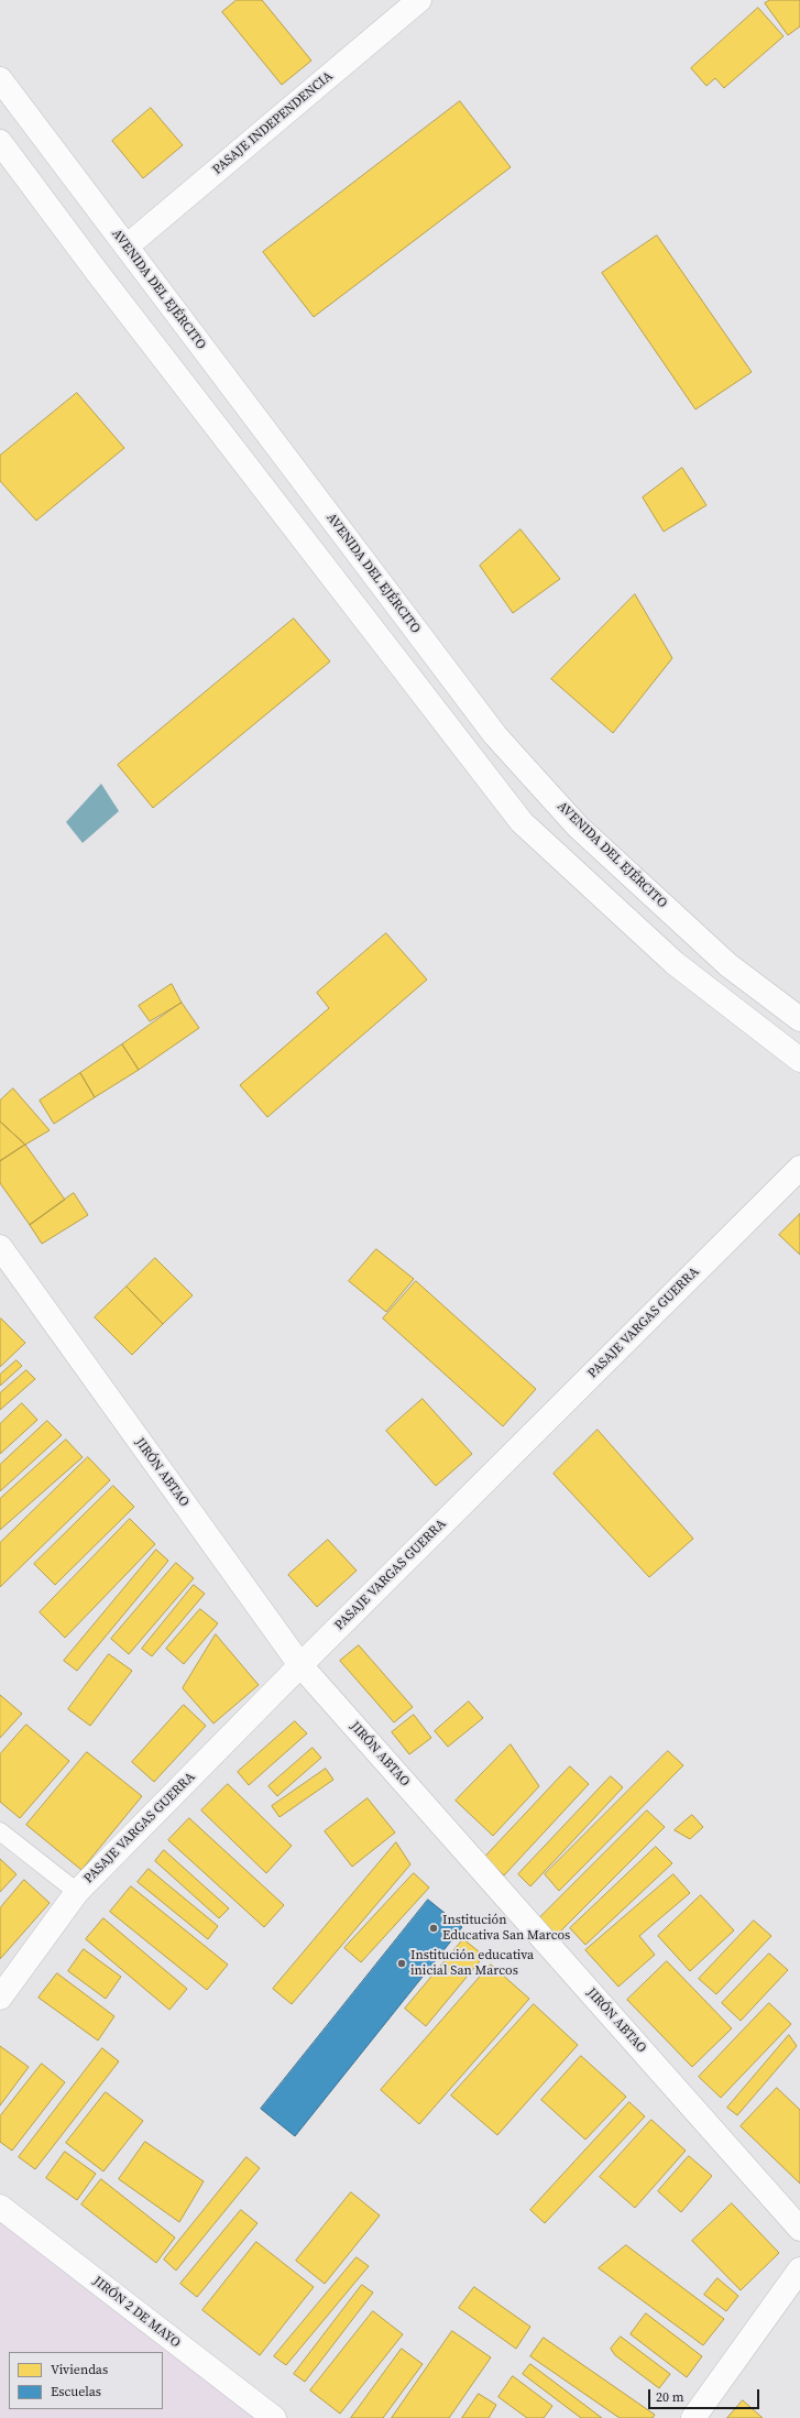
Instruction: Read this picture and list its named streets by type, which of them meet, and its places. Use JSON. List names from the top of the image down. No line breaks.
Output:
{"streets":{"street":["PASAJE INDEPENDENCIA","AVENIDA DEL EJÉRCITO","PASAJE VARGAS GUERRA","JIRÓN ABTAO","JIRÓN 2 DE MAYO"]},"crossings":[["PASAJE INDEPENDENCIA","AVENIDA DEL EJÉRCITO"],["PASAJE VARGAS GUERRA","JIRÓN ABTAO"]],"places":["Institución Educativa San Marcos","Institución educativa inicial San Marcos"],"legend":["Viviendas","Escuelas"],"scale_bar":"20 m"}
